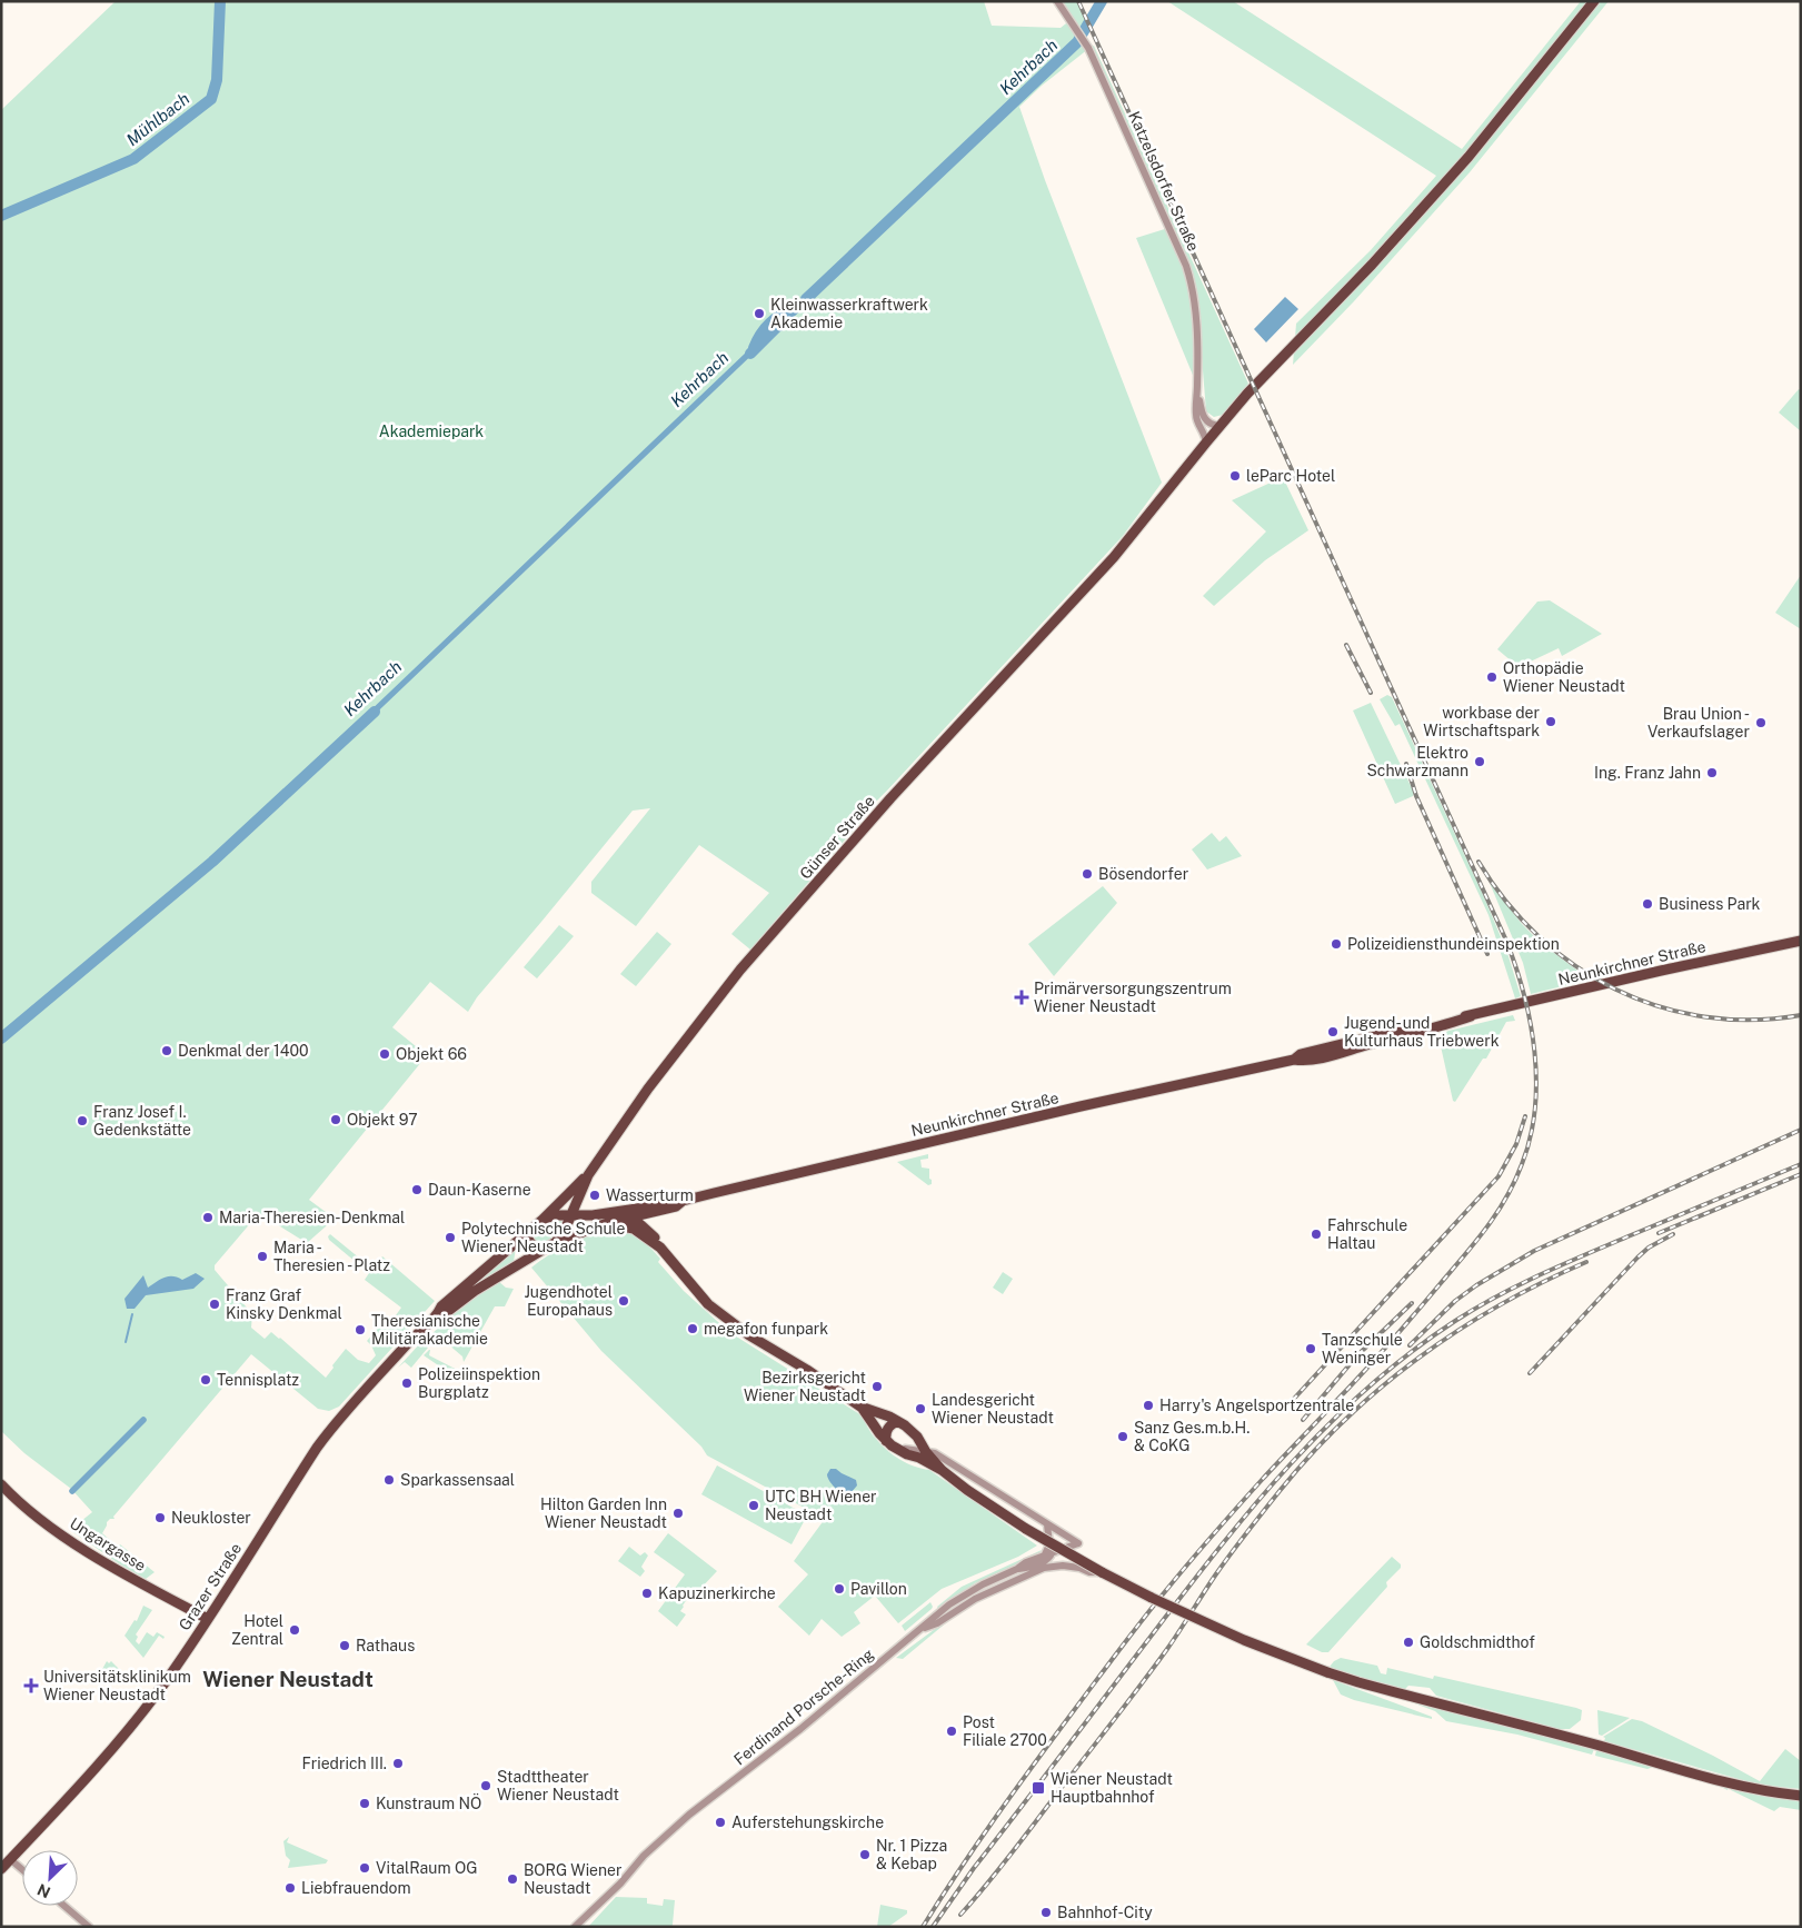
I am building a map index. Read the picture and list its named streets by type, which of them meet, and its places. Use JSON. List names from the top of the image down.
{
  "streets": {
    "main road": [
      "Günser Straße",
      "Neunkirchner Straße",
      "Ungargasse",
      "Grazer Straße"
    ],
    "street": ["Katzelsdorfer Straße", "Ferdinand Porsche-Ring"]
  },
  "crossings": [
    ["Katzelsdorfer Straße", "Günser Straße"],
    ["Günser Straße", "Grazer Straße"],
    ["Neunkirchner Straße", "Grazer Straße"],
    ["Ungargasse", "Grazer Straße"]
  ],
  "districts": ["Wiener Neustadt"],
  "water": ["Kehrbach", "Mühlbach"],
  "parks": ["Akademiepark"],
  "places": {
    "other": [
      "Kleinwasserkraftwerk Akademie",
      "leParc Hotel",
      "Orthopädie Wiener Neustadt",
      "workbase der Wirtschaftspark",
      "Brau Union - Verkaufslager",
      "Elektro Schwarzmann",
      "Ing. Franz Jahn",
      "Bösendorfer",
      "Business Park",
      "Polizeidiensthundeinspektion",
      "Jugend- und Kulturhaus Triebwerk",
      "Denkmal der 1400",
      "Objekt 66",
      "Objekt 97",
      "Franz Josef I. Gedenkstätte",
      "Daun-Kaserne",
      "Wasserturm",
      "Maria-Theresien-Denkmal",
      "Fahrschule Haltau",
      "Polytechnische Schule Wiener Neustadt",
      "Maria - Theresien - Platz",
      "Jugendhotel Europahaus",
      "Franz Graf Kinsky Denkmal",
      "megafon funpark",
      "Theresianische Militärakademie",
      "Tanzschule Weninger",
      "Tennisplatz",
      "Polizeiinspektion Burgplatz",
      "Bezirksgericht Wiener Neustadt",
      "Harry's Angelsportzentrale",
      "Landesgericht Wiener Neustadt",
      "Sanz Ges.m.b.H. & CoKG",
      "Sparkassensaal",
      "UTC BH Wiener Neustadt",
      "Hilton Garden Inn Wiener Neustadt",
      "Neukloster",
      "Pavillon",
      "Kapuzinerkirche",
      "Hotel Zentral",
      "Goldschmidthof",
      "Rathaus",
      "Post Filiale 2700",
      "Friedrich III.",
      "Stadttheater Wiener Neustadt",
      "Kunstraum NÖ",
      "Auferstehungskirche",
      "Nr. 1 Pizza & Kebap",
      "VitalRaum OG",
      "BORG Wiener Neustadt",
      "Liebfrauendom",
      "Bahnhof-City"
    ],
    "health": ["Primärversorgungszentrum Wiener Neustadt", "Universitätsklinikum Wiener Neustadt"],
    "transit": ["Wiener Neustadt Hauptbahnhof"]
  },
  "north": "bottom left"
}
